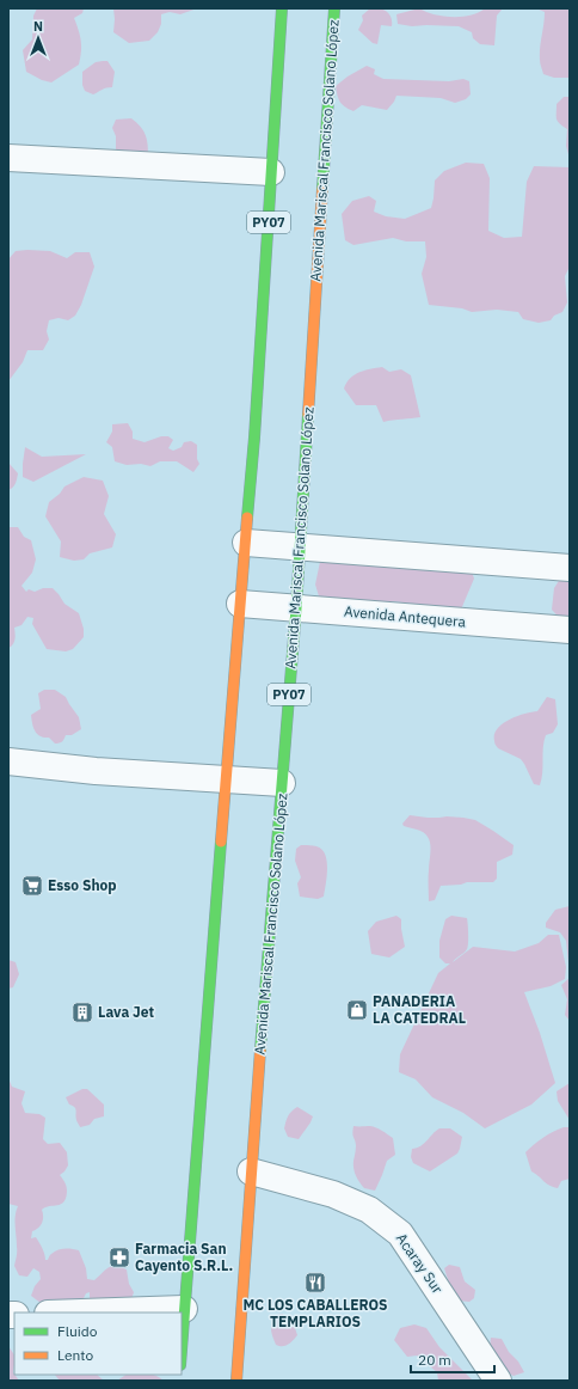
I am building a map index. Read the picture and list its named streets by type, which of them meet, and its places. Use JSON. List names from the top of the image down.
{
  "streets": {
    "main road": ["Avenida Mariscal Francisco Solano López", "PY07"],
    "street": ["Avenida Antequera", "Acaray Sur"]
  },
  "crossings": [
    ["Avenida Mariscal Francisco Solano López", "Avenida Antequera"],
    ["Avenida Mariscal Francisco Solano López", "Acaray Sur"],
    ["PY07", "Avenida Antequera"]
  ],
  "places": {
    "supermarket": ["Esso Shop"],
    "shop": ["PANADERIA LA CATEDRAL"],
    "building": ["Lava Jet"],
    "pharmacy": ["Farmacia San Cayento S.R.L."],
    "restaurant": ["MC LOS CABALLEROS TEMPLARIOS"]
  },
  "legend": ["Fluido", "Lento"],
  "scale_bar": "20 m",
  "north": "top"
}
